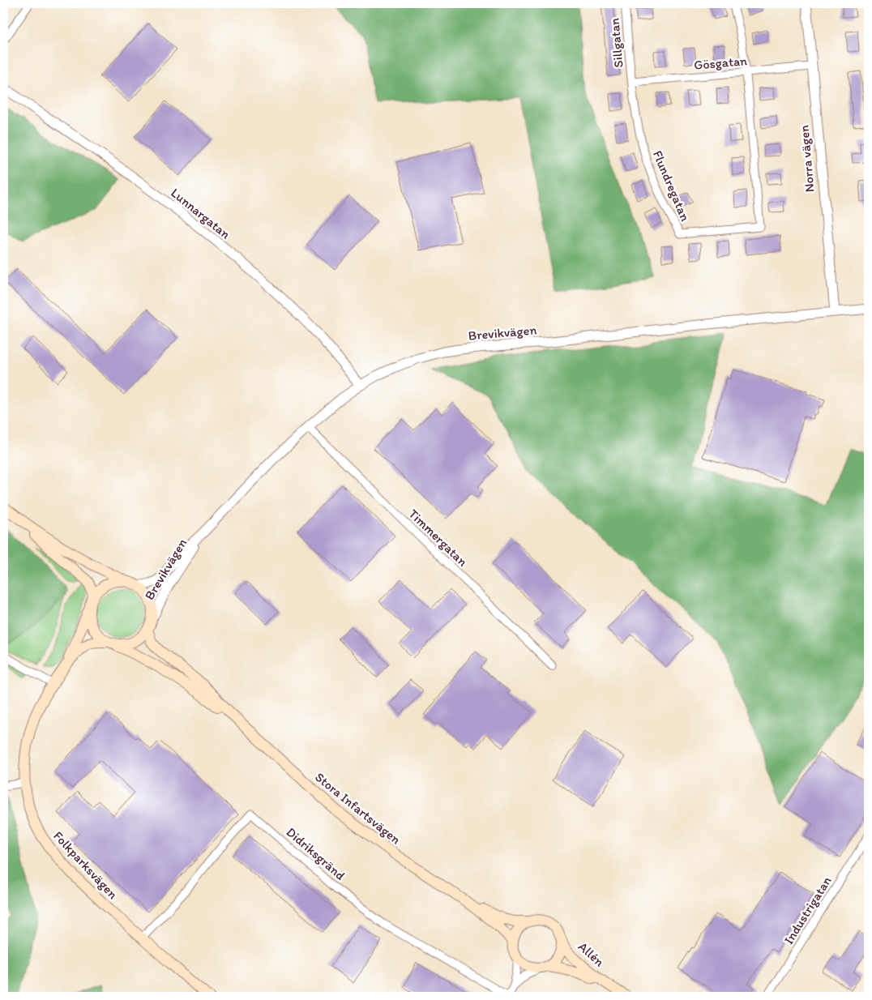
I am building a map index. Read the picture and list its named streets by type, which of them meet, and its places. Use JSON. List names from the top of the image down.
{
  "streets": {
    "main road": ["Stora Infartsvägen", "Folkparksvägen", "Allén"],
    "street": [
      "Sillgatan",
      "Gösgatan",
      "Norra vägen",
      "Flundregatan",
      "Lunnargatan",
      "Brevikvägen",
      "Timmergatan",
      "Didriksgränd",
      "Industrigatan"
    ]
  },
  "crossings": [
    ["Sillgatan", "Gösgatan"],
    ["Sillgatan", "Flundregatan"],
    ["Gösgatan", "Norra vägen"],
    ["Gösgatan", "Flundregatan"],
    ["Norra vägen", "Brevikvägen"],
    ["Lunnargatan", "Brevikvägen"],
    ["Brevikvägen", "Timmergatan"],
    ["Brevikvägen", "Stora Infartsvägen"],
    ["Brevikvägen", "Folkparksvägen"],
    ["Stora Infartsvägen", "Folkparksvägen"],
    ["Stora Infartsvägen", "Allén"],
    ["Didriksgränd", "Folkparksvägen"]
  ]
}
